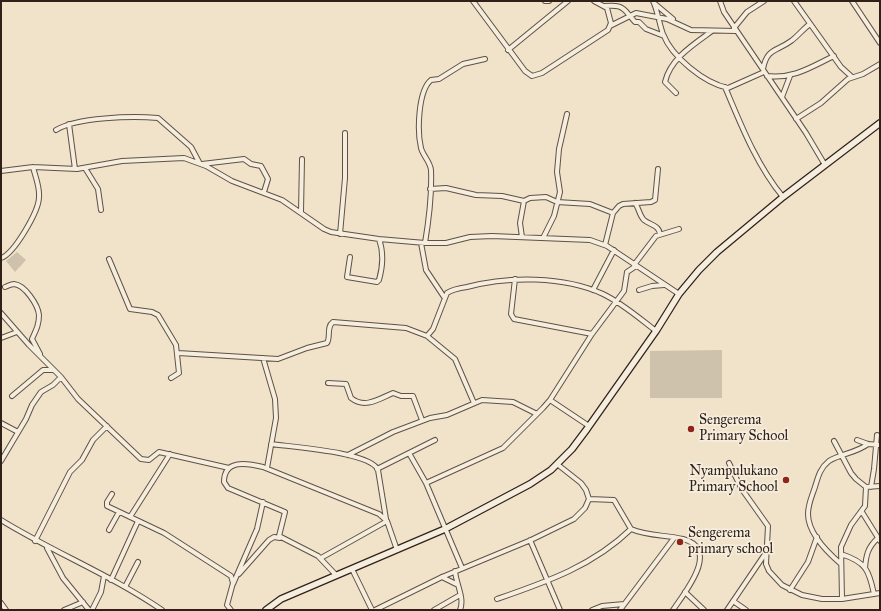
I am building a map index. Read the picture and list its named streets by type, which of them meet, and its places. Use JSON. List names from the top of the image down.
{
  "places": ["Sengerema Primary School", "Nyampulukano Primary School", "Sengerema primary school"]
}
